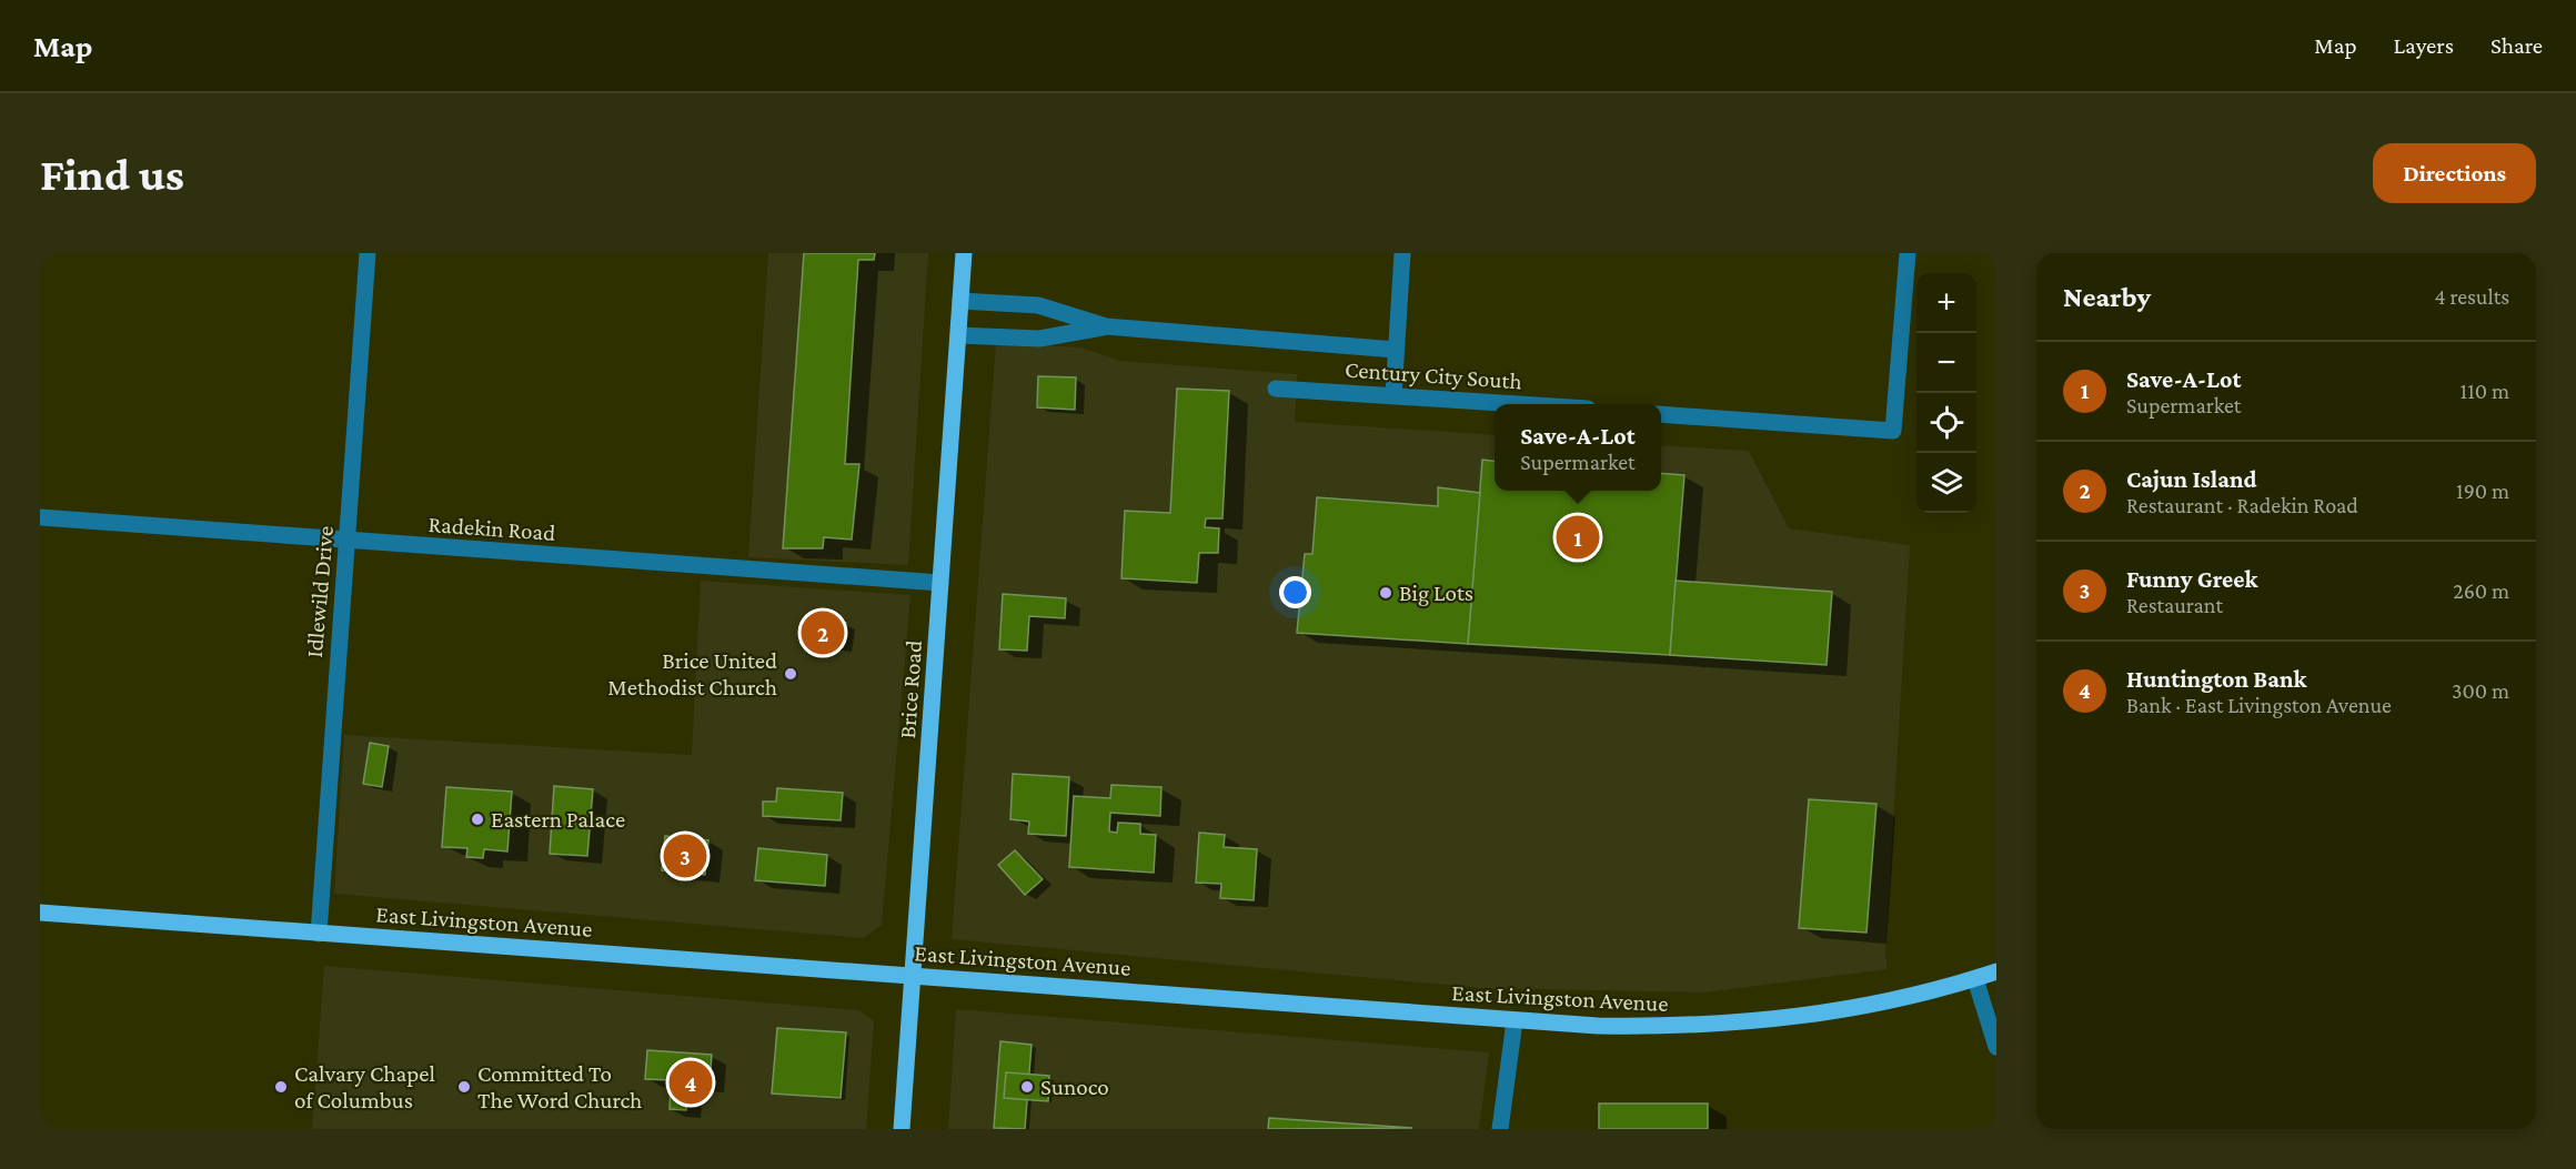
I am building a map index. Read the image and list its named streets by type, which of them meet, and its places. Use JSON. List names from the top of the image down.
{
  "streets": {
    "main road": ["Brice Road", "East Livingston Avenue"],
    "street": ["Century City South", "Radekin Road", "Idlewild Drive"]
  },
  "crossings": [
    ["Century City South", "Brice Road"],
    ["Radekin Road", "Idlewild Drive"],
    ["Radekin Road", "Brice Road"],
    ["Idlewild Drive", "East Livingston Avenue"],
    ["Brice Road", "East Livingston Avenue"]
  ],
  "places": [
    "Big Lots",
    "Brice United Methodist Church",
    "Eastern Palace",
    "Calvary Chapel of Columbus",
    "Committed To The Word Church",
    "Sunoco"
  ],
  "page": {
    "header": "Map",
    "nav": ["Map", "Layers", "Share"],
    "buttons": "Directions",
    "title": "Find us",
    "heading": ["Nearby", "4 results"],
    "map_buttons": ["+", "−"],
    "list": [
      {
        "mark": "1",
        "name": "Save-A-Lot",
        "note": "Supermarket",
        "value": "110 m"
      },
      {
        "mark": "2",
        "name": "Cajun Island",
        "note": "Restaurant · Radekin Road",
        "value": "190 m"
      },
      {
        "mark": "3",
        "name": "Funny Greek",
        "note": "Restaurant",
        "value": "260 m"
      },
      {
        "mark": "4",
        "name": "Huntington Bank",
        "note": "Bank · East Livingston Avenue",
        "value": "300 m"
      }
    ],
    "popup": ["Save-A-Lot", "Supermarket"],
    "pins": [
      "1",
      "2",
      "3",
      "4"
    ]
  }
}
